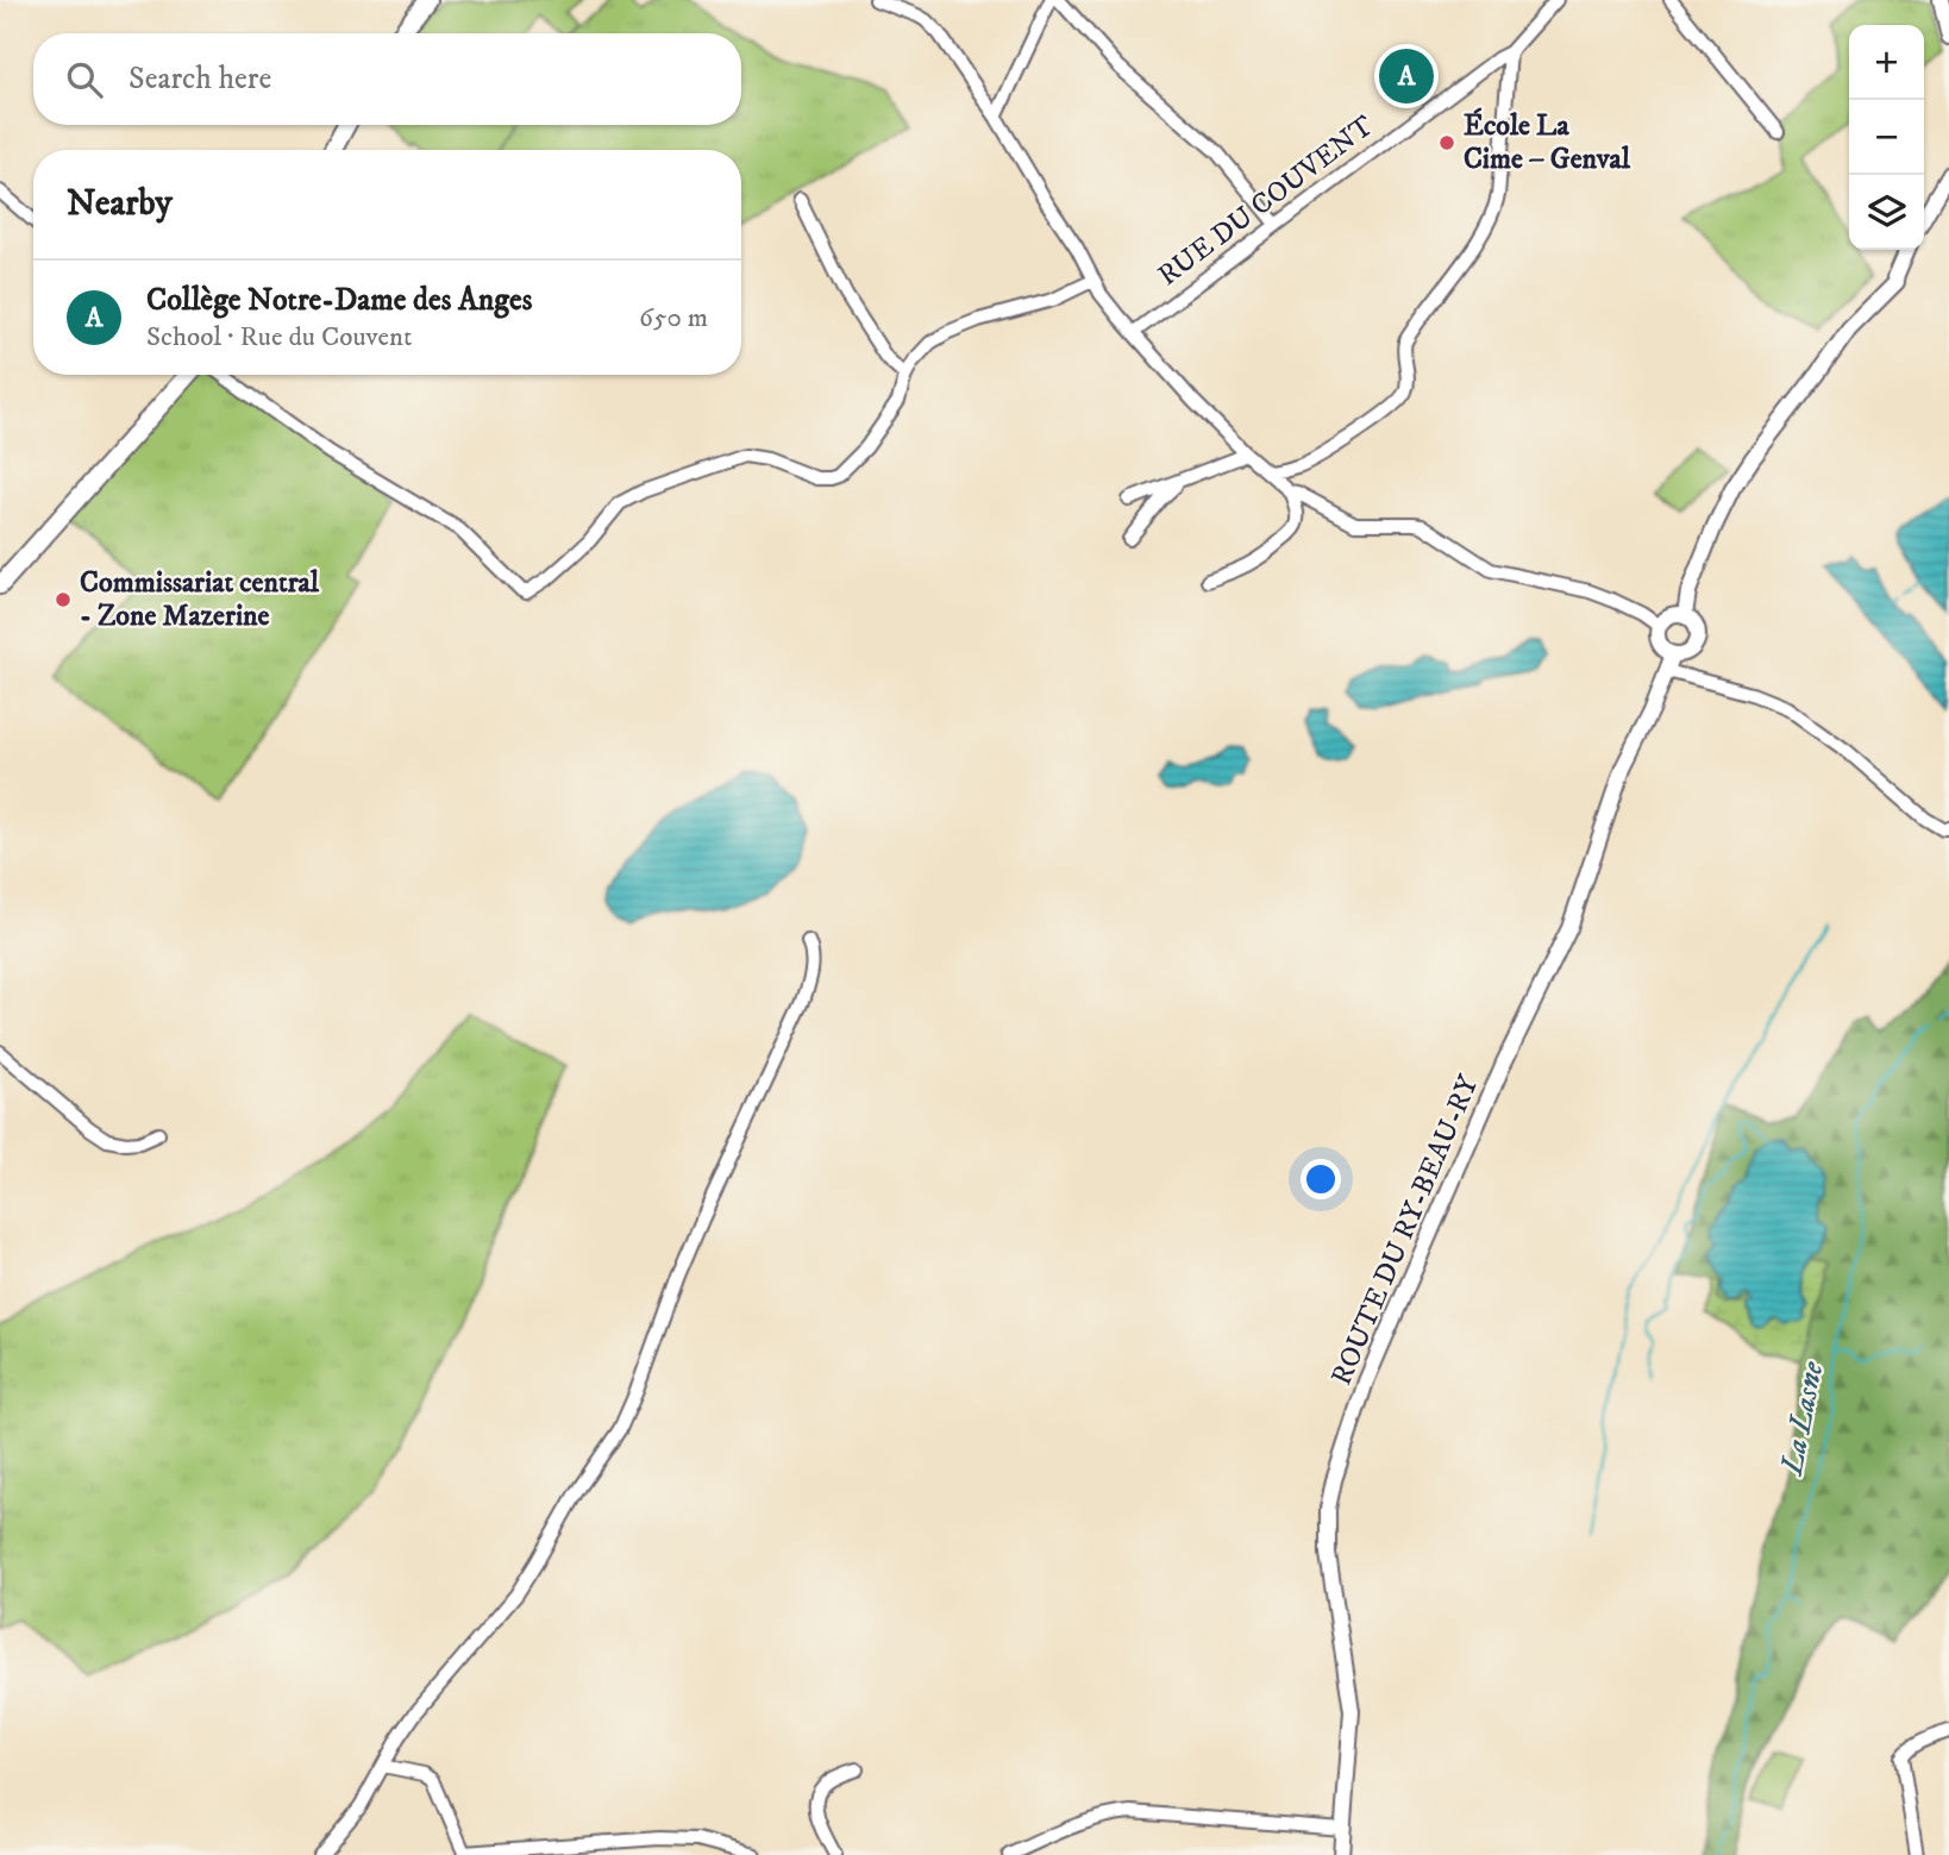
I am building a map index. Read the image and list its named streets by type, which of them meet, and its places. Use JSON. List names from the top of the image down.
{
  "streets": {
    "street": ["RUE DU COUVENT", "ROUTE DU RY-BEAU-RY"]
  },
  "water": ["La Lasne"],
  "places": ["École La Cime – Genval", "Commissariat central - Zone Mazerine"],
  "page": {
    "map_buttons": ["+", "−"],
    "search": "Search here",
    "pins": "A",
    "heading": "Nearby",
    "list": [
      {
        "mark": "A",
        "name": "Collège Notre-Dame des Anges",
        "note": "School · Rue du Couvent",
        "value": "650 m"
      }
    ]
  }
}
